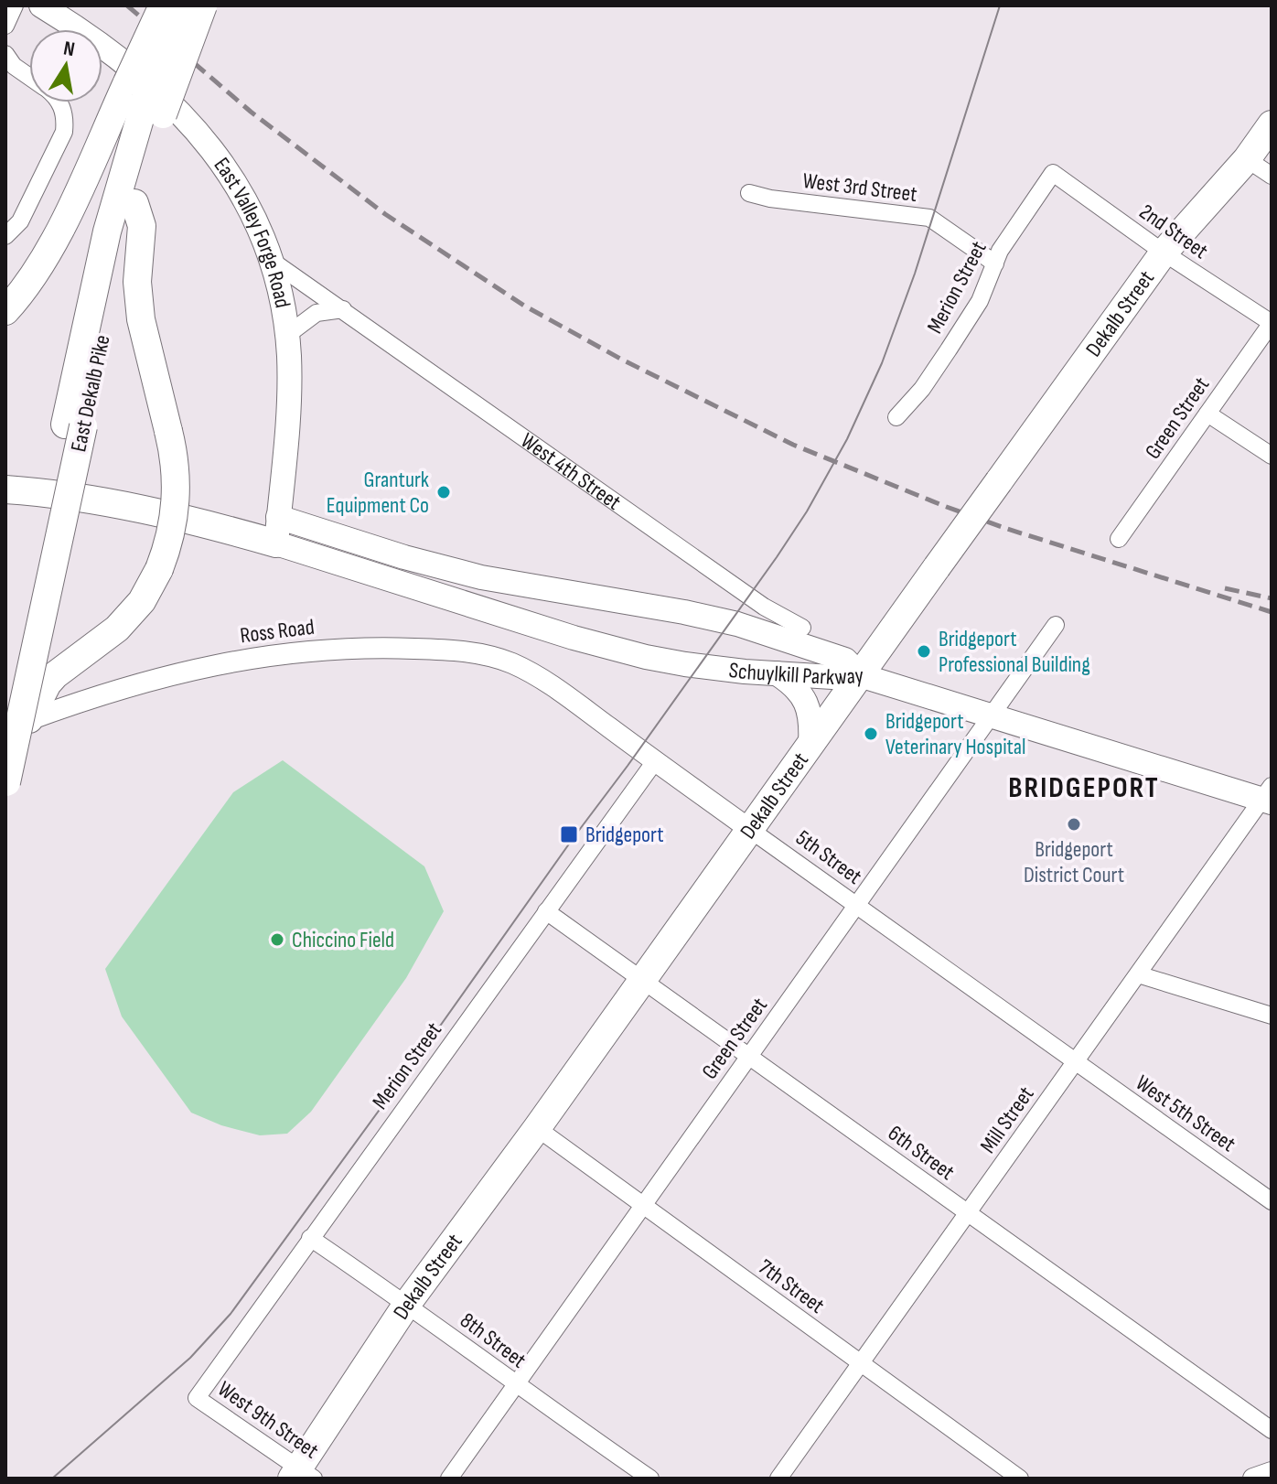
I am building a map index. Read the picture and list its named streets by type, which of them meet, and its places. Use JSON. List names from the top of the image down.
{
  "streets": {
    "highway": ["Dekalb Street", "East Dekalb Pike"],
    "main road": ["East Valley Forge Road", "Schuylkill Parkway"],
    "street": [
      "West 3rd Street",
      "2nd Street",
      "Merion Street",
      "Green Street",
      "West 4th Street",
      "Ross Road",
      "5th Street",
      "West 5th Street",
      "Mill Street",
      "6th Street",
      "7th Street",
      "8th Street",
      "West 9th Street"
    ]
  },
  "crossings": [
    ["West 3rd Street", "Merion Street"],
    ["2nd Street", "Merion Street"],
    ["2nd Street", "Dekalb Street"],
    ["2nd Street", "Green Street"],
    ["East Valley Forge Road", "West 4th Street"],
    ["East Valley Forge Road", "Schuylkill Parkway"],
    ["Merion Street", "5th Street"],
    ["Merion Street", "6th Street"],
    ["Merion Street", "8th Street"],
    ["Merion Street", "West 9th Street"],
    ["Dekalb Street", "Schuylkill Parkway"],
    ["Dekalb Street", "5th Street"],
    ["Dekalb Street", "6th Street"],
    ["Dekalb Street", "7th Street"],
    ["Dekalb Street", "8th Street"],
    ["Dekalb Street", "West 9th Street"],
    ["Green Street", "5th Street"],
    ["Green Street", "6th Street"],
    ["Green Street", "7th Street"],
    ["Green Street", "8th Street"],
    ["Ross Road", "5th Street"],
    ["5th Street", "West 5th Street"],
    ["5th Street", "Mill Street"],
    ["West 5th Street", "Mill Street"],
    ["Mill Street", "6th Street"],
    ["Mill Street", "7th Street"]
  ],
  "districts": ["BRIDGEPORT"],
  "places": {
    "other": [
      "Granturk Equipment Co",
      "Bridgeport Professional Building",
      "Bridgeport Veterinary Hospital",
      "Bridgeport District Court",
      "Chiccino Field"
    ],
    "transit": ["Bridgeport"]
  },
  "north": "top"
}
